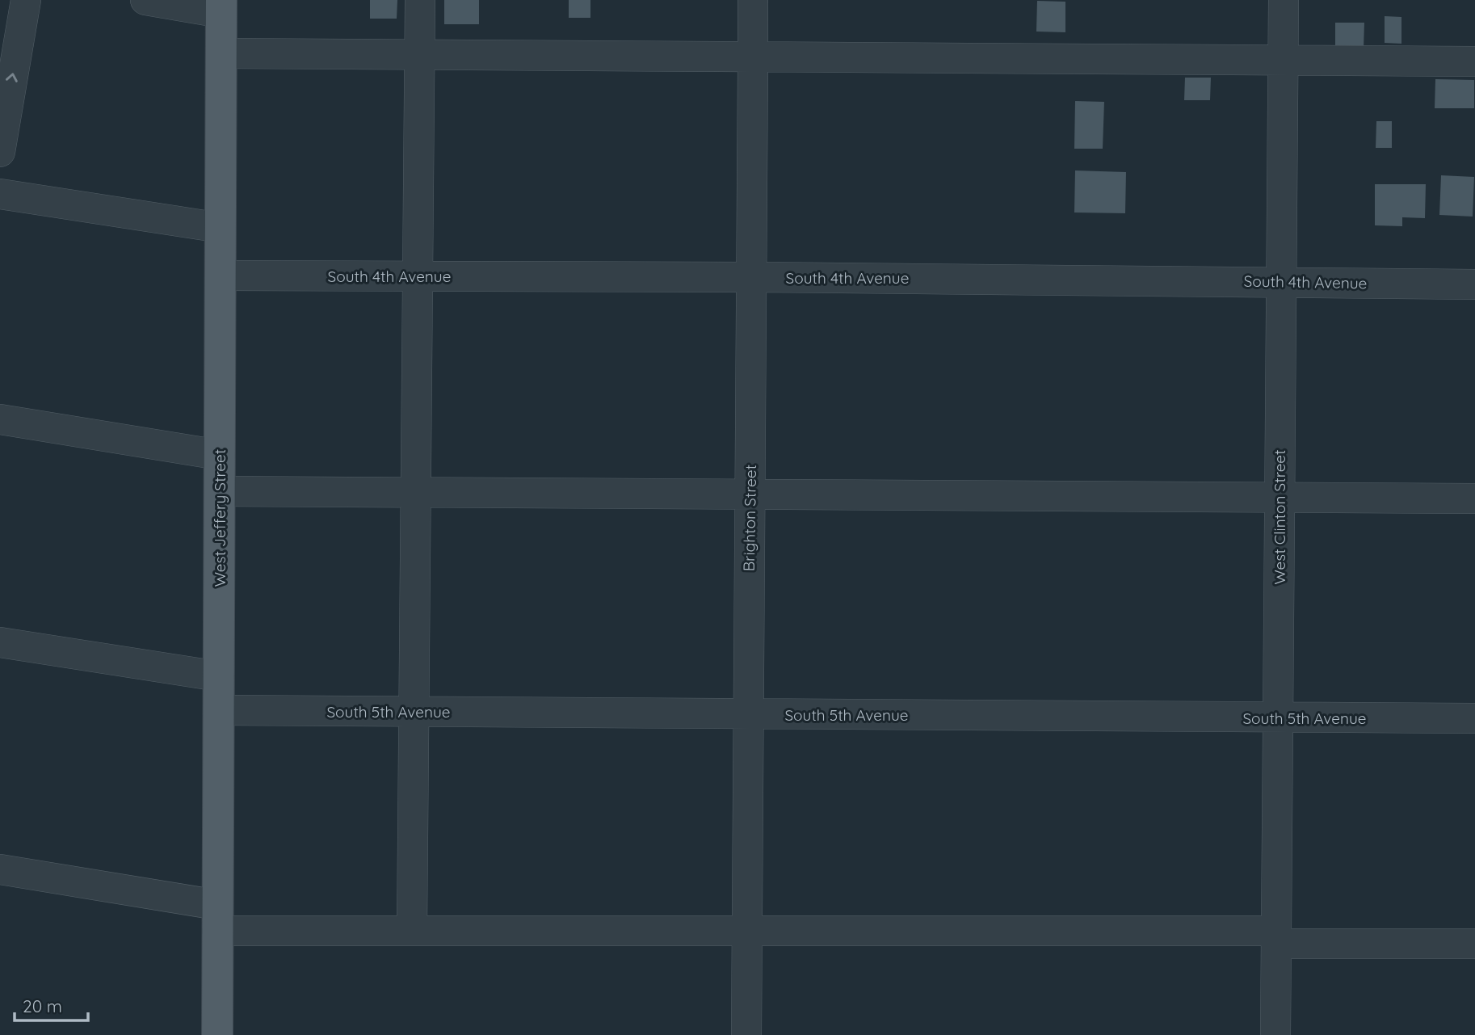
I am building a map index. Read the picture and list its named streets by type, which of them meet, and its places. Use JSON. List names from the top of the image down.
{
  "streets": {
    "main road": ["West Jeffery Street"],
    "street": [
      "South 4th Avenue",
      "West Clinton Street",
      "Brighton Street",
      "South 5th Avenue"
    ]
  },
  "crossings": [
    ["South 4th Avenue", "West Clinton Street"],
    ["South 4th Avenue", "West Jeffery Street"],
    ["South 4th Avenue", "Brighton Street"],
    ["West Clinton Street", "South 5th Avenue"],
    ["West Jeffery Street", "South 5th Avenue"],
    ["Brighton Street", "South 5th Avenue"]
  ],
  "scale_bar": "20 m"
}
